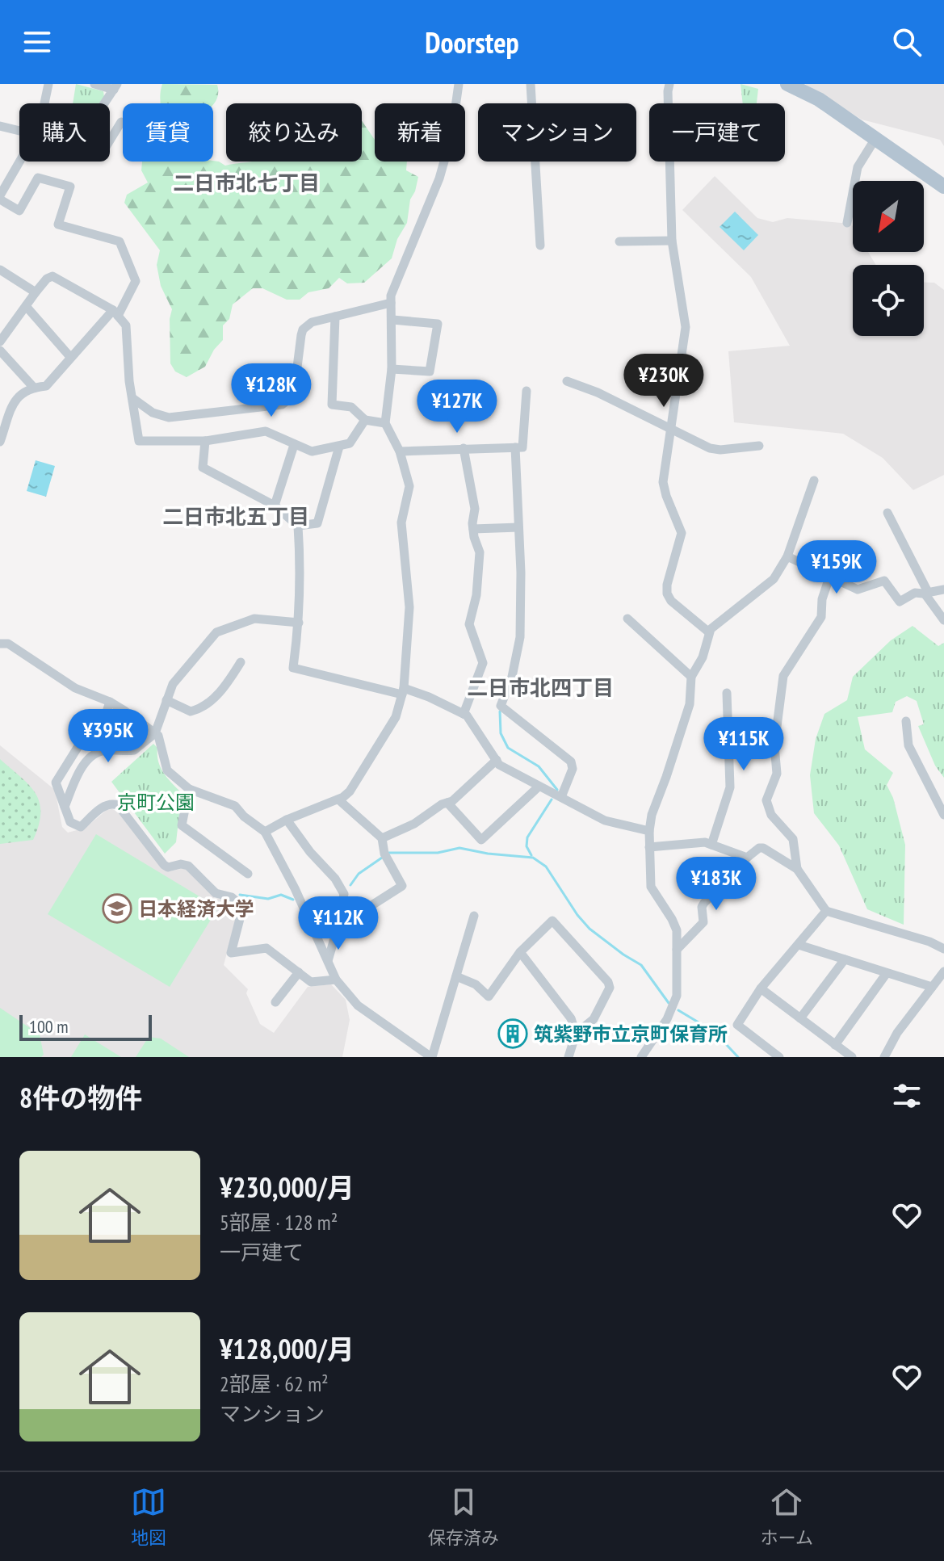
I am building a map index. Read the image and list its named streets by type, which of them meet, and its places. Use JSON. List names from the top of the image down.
{
  "districts": ["二日市北七丁目", "二日市北五丁目", "二日市北四丁目"],
  "parks": ["京町公園"],
  "places": {
    "school or university": ["日本経済大学"],
    "building": ["筑紫野市立京町保育所"]
  },
  "scale_bar": "100 m",
  "north": "bottom left",
  "page": {
    "header": "Doorstep",
    "chip": [
      "購入",
      "賃貸",
      "絞り込み",
      "新着",
      "マンション",
      "一戸建て"
    ],
    "price": [
      "¥230K",
      "¥128K",
      "¥127K",
      "¥159K",
      "¥395K",
      "¥115K",
      "¥183K",
      "¥112K"
    ],
    "scale": "100 m",
    "heading": "8件の物件",
    "list": [
      {
        "name": "¥230,000/月",
        "note": "5部屋 · 128 m² · 一戸建て"
      },
      {
        "name": "¥128,000/月",
        "note": "2部屋 · 62 m² · マンション"
      }
    ],
    "tabs": ["地図", "保存済み", "ホーム"]
  }
}
